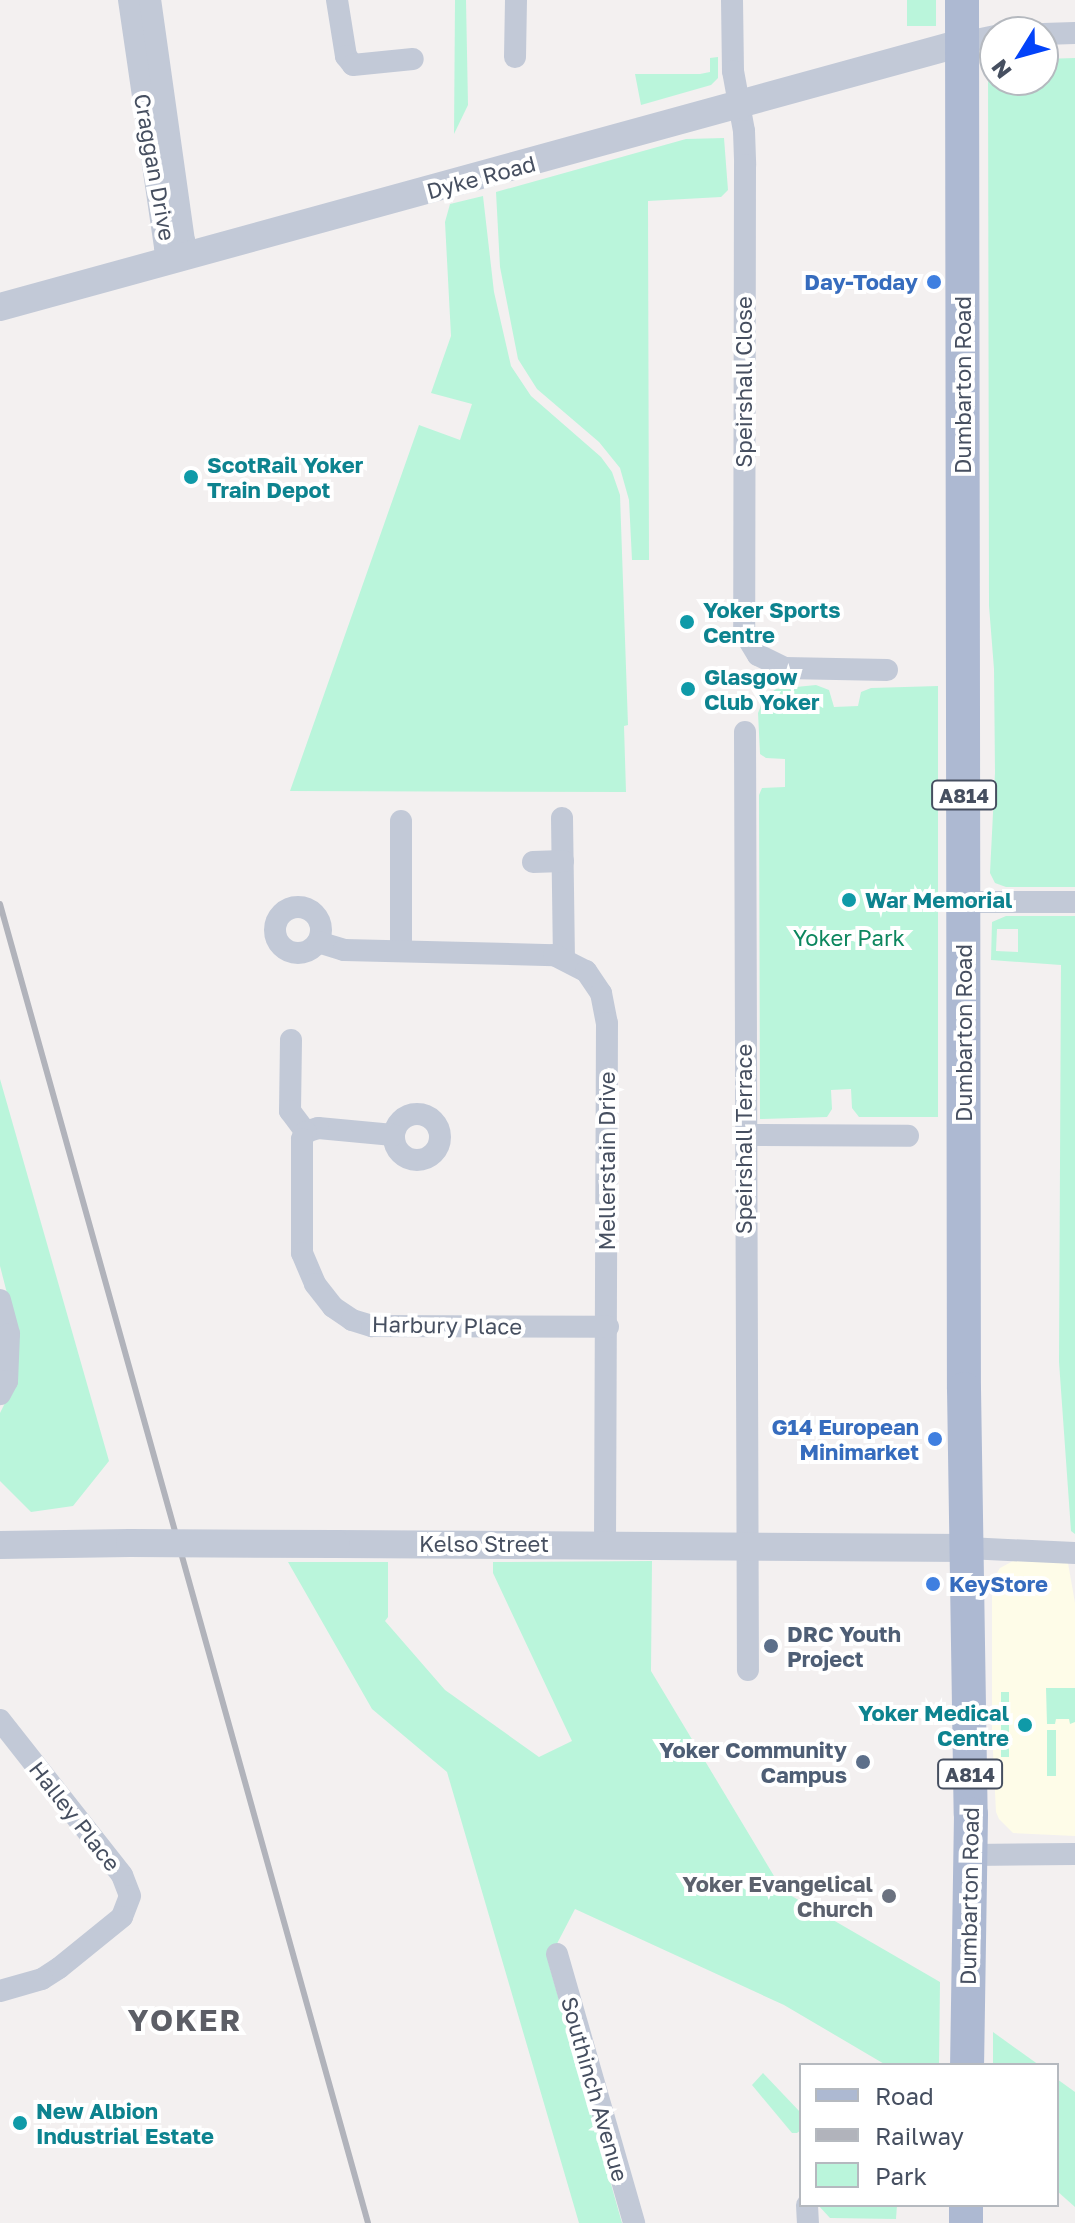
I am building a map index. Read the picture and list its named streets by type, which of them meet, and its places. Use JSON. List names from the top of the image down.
{
  "streets": {
    "main road": ["Dumbarton Road", "A814"],
    "street": [
      "Craggan Drive",
      "Dyke Road",
      "Speirshall Close",
      "Speirshall Terrace",
      "Mellerstain Drive",
      "Harbury Place",
      "Kelso Street",
      "Halley Place",
      "Southinch Avenue"
    ]
  },
  "crossings": [
    ["Craggan Drive", "Dyke Road"],
    ["Dyke Road", "Speirshall Close"],
    ["Dyke Road", "Dumbarton Road"],
    ["Dumbarton Road", "Kelso Street"],
    ["Speirshall Terrace", "Kelso Street"],
    ["Mellerstain Drive", "Harbury Place"],
    ["Mellerstain Drive", "Kelso Street"]
  ],
  "districts": ["YOKER"],
  "parks": ["Yoker Park"],
  "places": [
    "Day-Today",
    "ScotRail Yoker Train Depot",
    "Yoker Sports Centre",
    "Glasgow Club Yoker",
    "War Memorial",
    "G14 European Minimarket",
    "KeyStore",
    "DRC Youth Project",
    "Yoker Medical Centre",
    "Yoker Community Campus",
    "Yoker Evangelical Church",
    "New Albion Industrial Estate"
  ],
  "legend": ["Road", "Railway", "Park"],
  "north": "bottom left"
}
